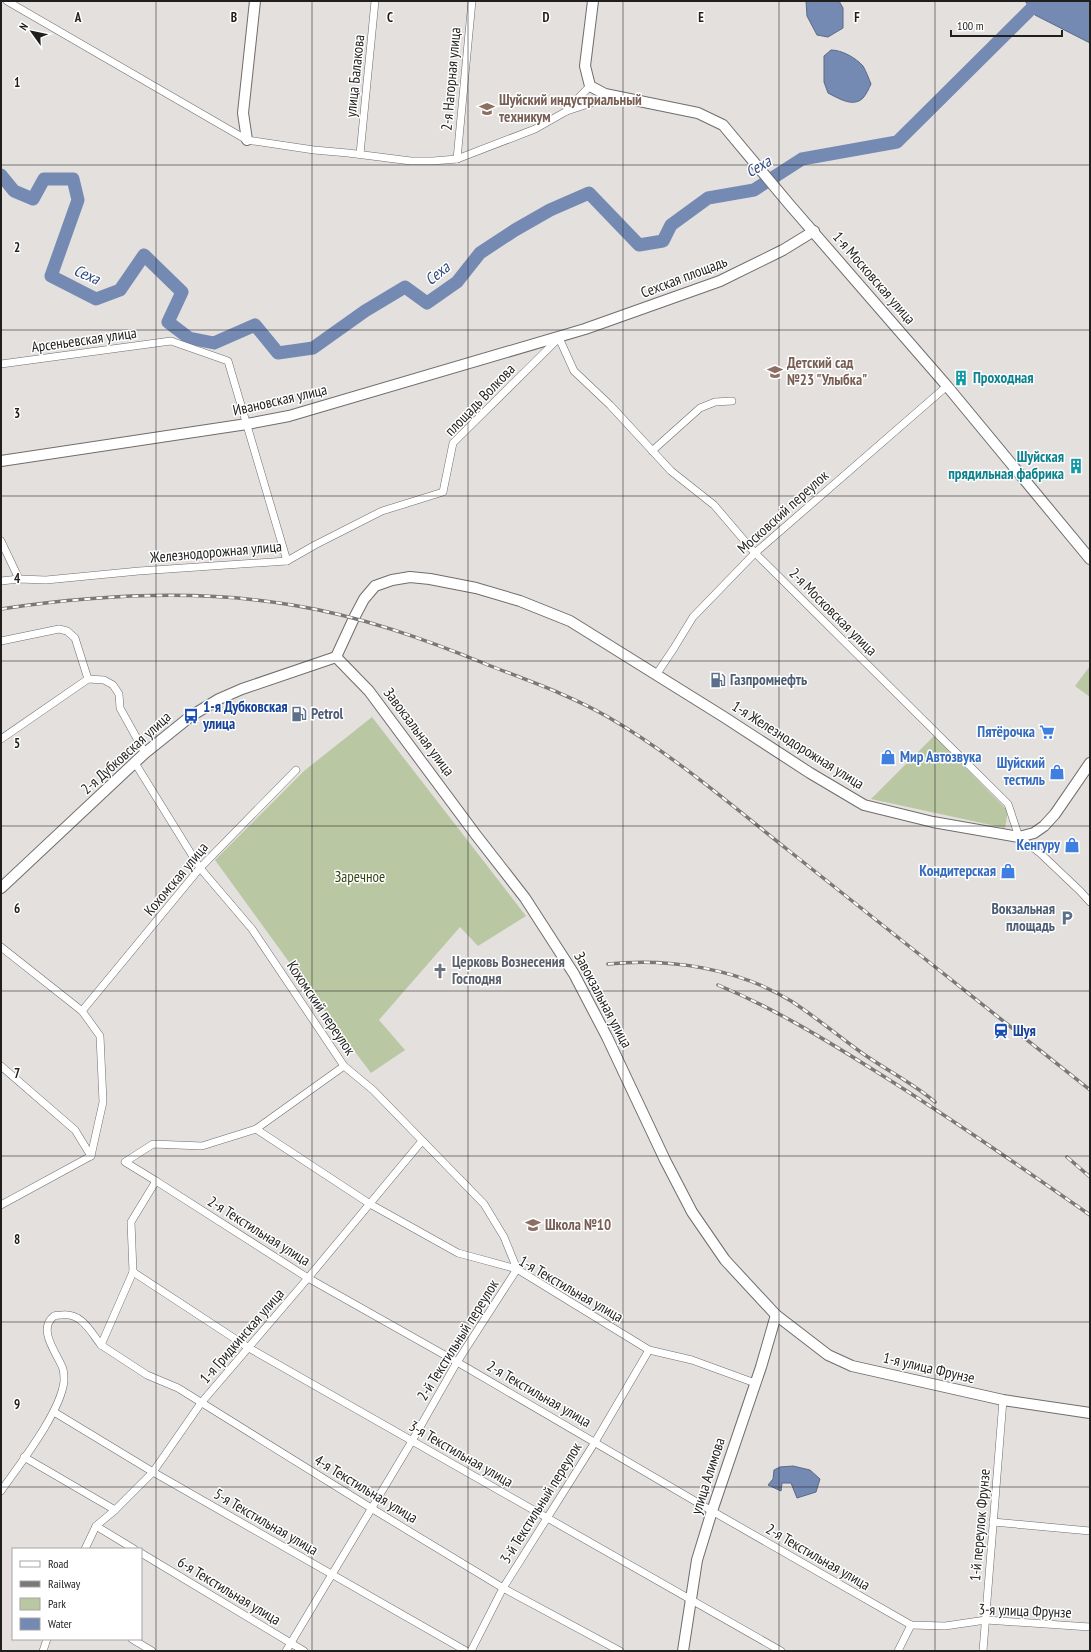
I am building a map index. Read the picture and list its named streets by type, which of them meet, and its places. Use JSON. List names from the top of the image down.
{
  "streets": {
    "main road": [
      "Сехская площадь",
      "1-я Московская улица",
      "Ивановская улица",
      "Завокзальная улица",
      "1-я Железнодорожная улица",
      "2-я Дубковская улица",
      "1-я улица Фрунзе",
      "улица Алимова"
    ],
    "street": [
      "улица Балакова",
      "2-я Нагорная улица",
      "Арсеньевская улица",
      "площадь Волкова",
      "Московский переулок",
      "Железнодорожная улица",
      "2-я Московская улица",
      "Кохомская улица",
      "Кохомский переулок",
      "2-я Текстильная улица",
      "1-я Текстильная улица",
      "1-я Гридкинская улица",
      "2-й Текстильный переулок",
      "3-я Текстильная улица",
      "4-я Текстильная улица",
      "3-й Текстильный переулок",
      "5-я Текстильная улица",
      "1-й переулок Фрунзе",
      "6-я Текстильная улица",
      "3-я улица Фрунзе"
    ]
  },
  "crossings": [
    ["Сехская площадь", "1-я Московская улица"],
    ["Сехская площадь", "Ивановская улица"],
    ["Сехская площадь", "площадь Волкова"],
    ["Сехская площадь", "2-я Московская улица"],
    ["1-я Московская улица", "Московский переулок"],
    ["Арсеньевская улица", "Ивановская улица"],
    ["Ивановская улица", "площадь Волкова"],
    ["Ивановская улица", "2-я Московская улица"],
    ["площадь Волкова", "Железнодорожная улица"],
    ["площадь Волкова", "2-я Московская улица"],
    ["Московский переулок", "2-я Московская улица"],
    ["Московский переулок", "1-я Железнодорожная улица"],
    ["2-я Московская улица", "1-я Железнодорожная улица"],
    ["Завокзальная улица", "1-я Железнодорожная улица"],
    ["Завокзальная улица", "2-я Дубковская улица"],
    ["Завокзальная улица", "1-я улица Фрунзе"],
    ["Завокзальная улица", "улица Алимова"],
    ["1-я Железнодорожная улица", "2-я Дубковская улица"],
    ["2-я Дубковская улица", "Кохомский переулок"],
    ["Кохомская улица", "Кохомский переулок"],
    ["Кохомский переулок", "1-я Текстильная улица"],
    ["Кохомский переулок", "1-я Гридкинская улица"],
    ["Кохомский переулок", "2-й Текстильный переулок"],
    ["2-я Текстильная улица", "1-я Текстильная улица"],
    ["2-я Текстильная улица", "1-я Гридкинская улица"],
    ["2-я Текстильная улица", "2-й Текстильный переулок"],
    ["2-я Текстильная улица", "улица Алимова"],
    ["2-я Текстильная улица", "3-й Текстильный переулок"],
    ["2-я Текстильная улица", "3-я улица Фрунзе"],
    ["1-я Текстильная улица", "1-я Гридкинская улица"],
    ["1-я Текстильная улица", "2-й Текстильный переулок"],
    ["1-я Текстильная улица", "улица Алимова"],
    ["1-я Текстильная улица", "3-й Текстильный переулок"],
    ["1-я Гридкинская улица", "3-я Текстильная улица"],
    ["1-я Гридкинская улица", "4-я Текстильная улица"],
    ["1-я Гридкинская улица", "5-я Текстильная улица"],
    ["2-й Текстильный переулок", "3-я Текстильная улица"],
    ["2-й Текстильный переулок", "4-я Текстильная улица"],
    ["2-й Текстильный переулок", "5-я Текстильная улица"],
    ["2-й Текстильный переулок", "6-я Текстильная улица"],
    ["1-я улица Фрунзе", "улица Алимова"],
    ["1-я улица Фрунзе", "1-й переулок Фрунзе"],
    ["3-я Текстильная улица", "улица Алимова"],
    ["3-я Текстильная улица", "3-й Текстильный переулок"],
    ["4-я Текстильная улица", "3-й Текстильный переулок"],
    ["1-й переулок Фрунзе", "3-я улица Фрунзе"]
  ],
  "water": ["Сеха"],
  "parks": ["Заречное"],
  "places": {
    "school or university": ["Шуйский индустриальный техникум", "Детский сад №23 \"Улыбка\"", "Школа №10"],
    "building": ["Проходная", "Шуйская прядильная фабрика"],
    "fuel station": ["Газпромнефть", "Petrol"],
    "bus stop": ["1-я Дубковская улица"],
    "supermarket": ["Пятёрочка"],
    "shop": [
      "Мир Автозвука",
      "Шуйский тестиль",
      "Кенгуру",
      "Кондитерская"
    ],
    "parking": ["Вокзальная площадь"],
    "church": ["Церковь Вознесения Господня"],
    "station": ["Шуя"]
  },
  "legend": [
    "Road",
    "Railway",
    "Park",
    "Water"
  ],
  "scale_bar": "100 m",
  "north": "top left",
  "grid": {
    "columns": [
      "A",
      "B",
      "C",
      "D",
      "E",
      "F"
    ],
    "rows": [
      "1",
      "2",
      "3",
      "4",
      "5",
      "6",
      "7",
      "8",
      "9"
    ]
  }
}
